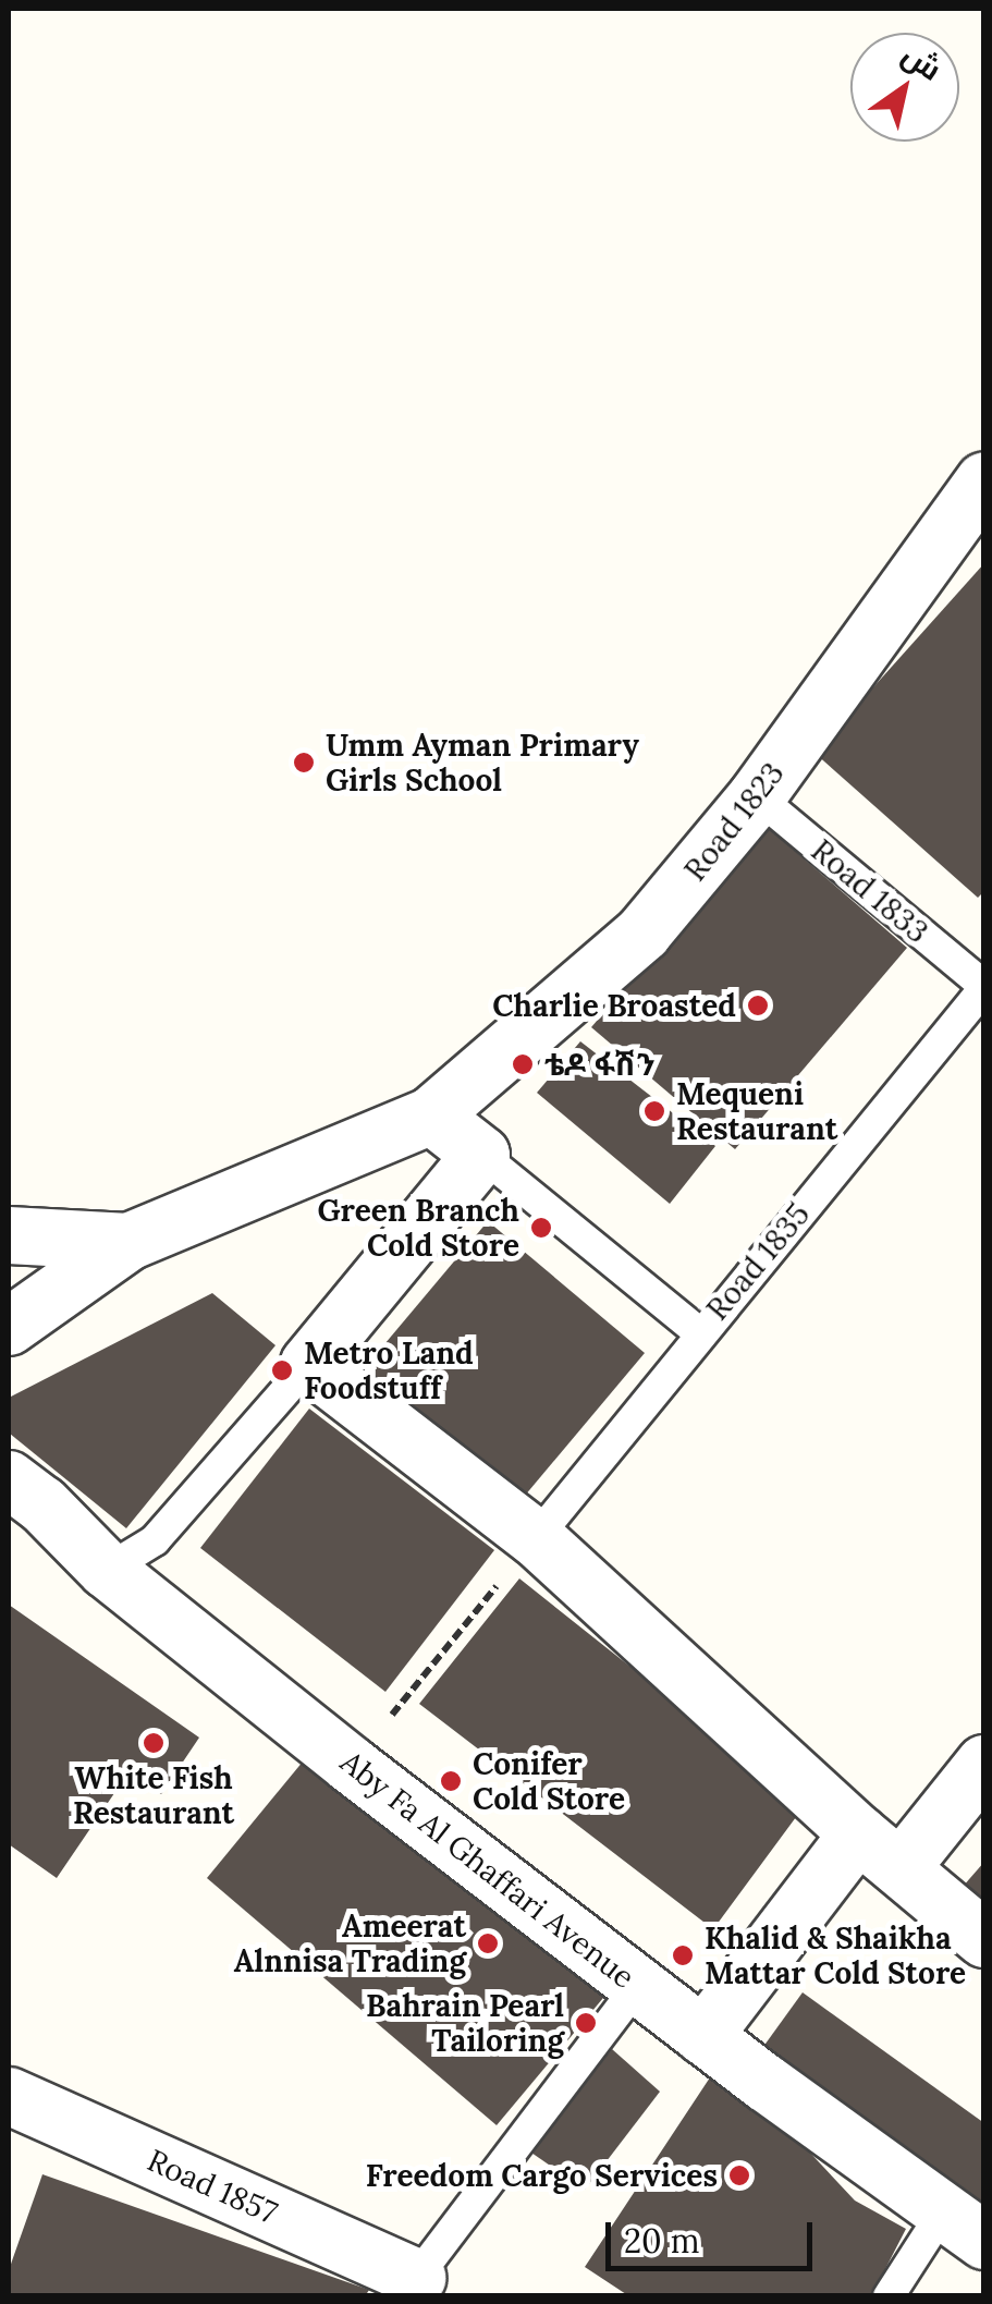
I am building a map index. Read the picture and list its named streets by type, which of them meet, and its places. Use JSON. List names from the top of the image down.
{
  "streets": {
    "street": ["Road 1823", "Aby Fa Al Ghaffari Avenue", "Road 1857"],
    "lane": ["Road 1833", "Road 1835"]
  },
  "crossings": [
    ["Road 1823", "Road 1833"],
    ["Road 1833", "Road 1835"]
  ],
  "places": [
    "Umm Ayman Primary Girls School",
    "Charlie Broasted",
    "ቴዶ ፋሽን",
    "Mequeni Restaurant",
    "Green Branch Cold Store",
    "Metro Land Foodstuff",
    "White Fish Restaurant",
    "Conifer Cold Store",
    "Ameerat Alnnisa Trading",
    "Khalid & Shaikha Mattar Cold Store",
    "Bahrain Pearl Tailoring",
    "Freedom Cargo Services"
  ],
  "scale_bar": "20 m",
  "north": "top right"
}
